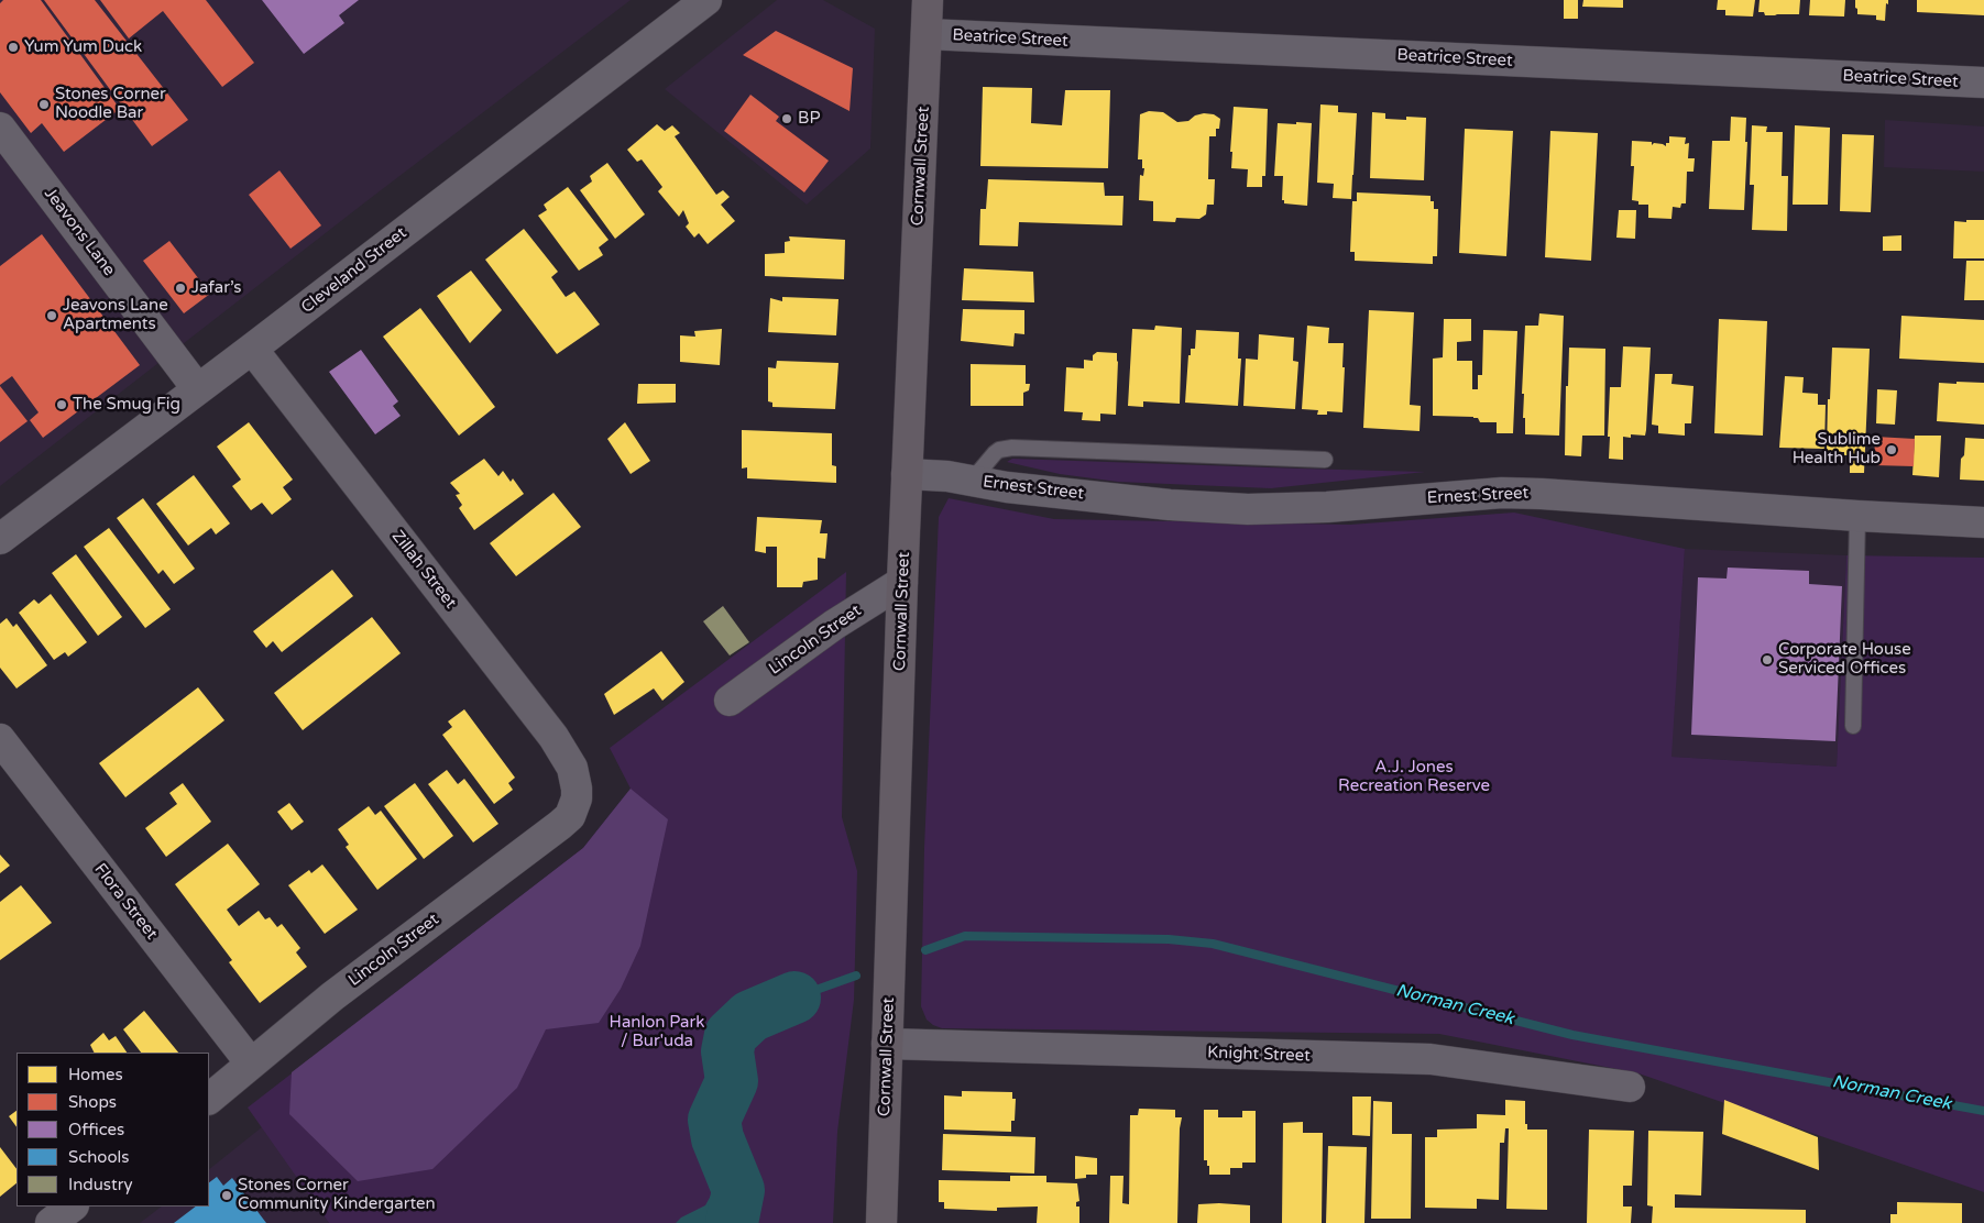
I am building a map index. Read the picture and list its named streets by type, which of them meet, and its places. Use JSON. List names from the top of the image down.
{
  "streets": {
    "main road": ["Cornwall Street"],
    "street": [
      "Beatrice Street",
      "Jeavons Lane",
      "Cleveland Street",
      "Ernest Street",
      "Zillah Street",
      "Lincoln Street",
      "Flora Street",
      "Knight Street"
    ]
  },
  "crossings": [
    ["Beatrice Street", "Cornwall Street"],
    ["Cornwall Street", "Ernest Street"],
    ["Cornwall Street", "Lincoln Street"],
    ["Cornwall Street", "Knight Street"],
    ["Jeavons Lane", "Cleveland Street"],
    ["Cleveland Street", "Zillah Street"],
    ["Zillah Street", "Lincoln Street"],
    ["Lincoln Street", "Flora Street"]
  ],
  "water": ["Norman Creek"],
  "parks": ["A.J. Jones Recreation Reserve", "Hanlon Park / Bur'uda"],
  "places": [
    "Yum Yum Duck",
    "Stones Corner Noodle Bar",
    "BP",
    "Jafar’s",
    "Jeavons Lane Apartments",
    "The Smug Fig",
    "Sublime Health Hub",
    "Corporate House Serviced Offices",
    "Stones Corner Community Kindergarten"
  ],
  "legend": [
    "Homes",
    "Shops",
    "Offices",
    "Schools",
    "Industry"
  ]
}
